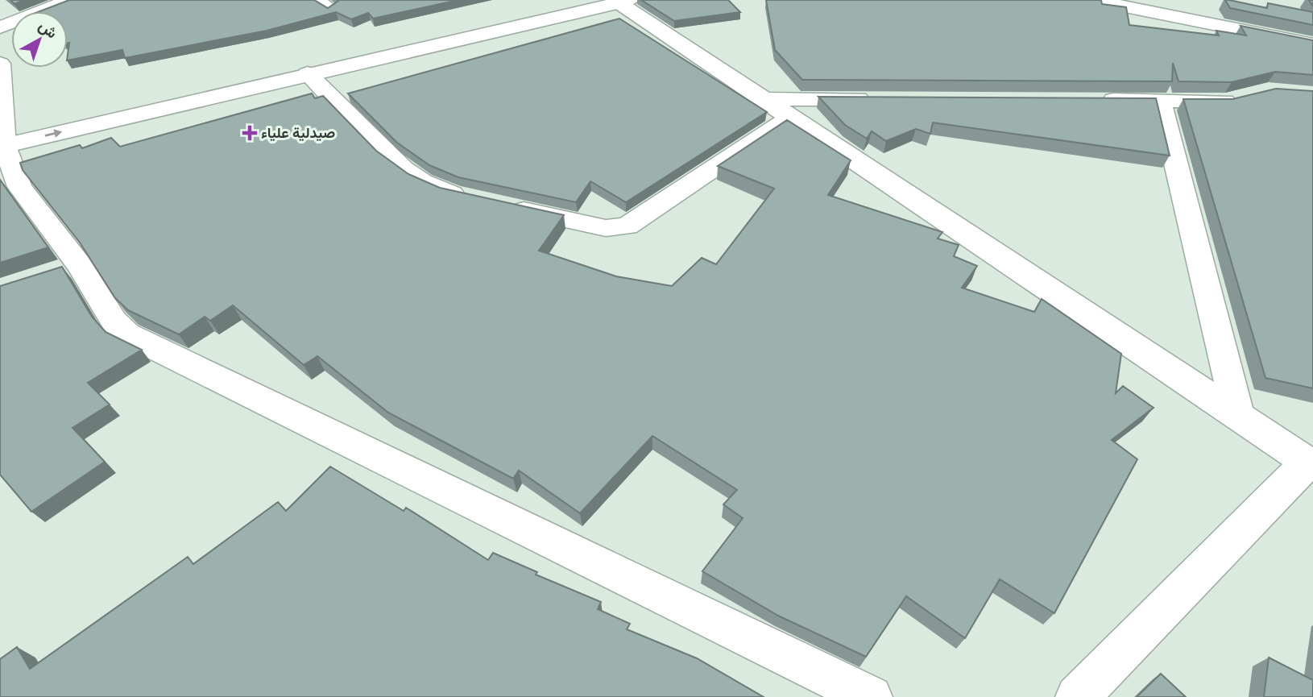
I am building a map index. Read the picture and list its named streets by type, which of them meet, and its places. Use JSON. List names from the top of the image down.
{
  "places": {
    "health": ["صيدلية علياء"]
  },
  "north": "top right"
}
